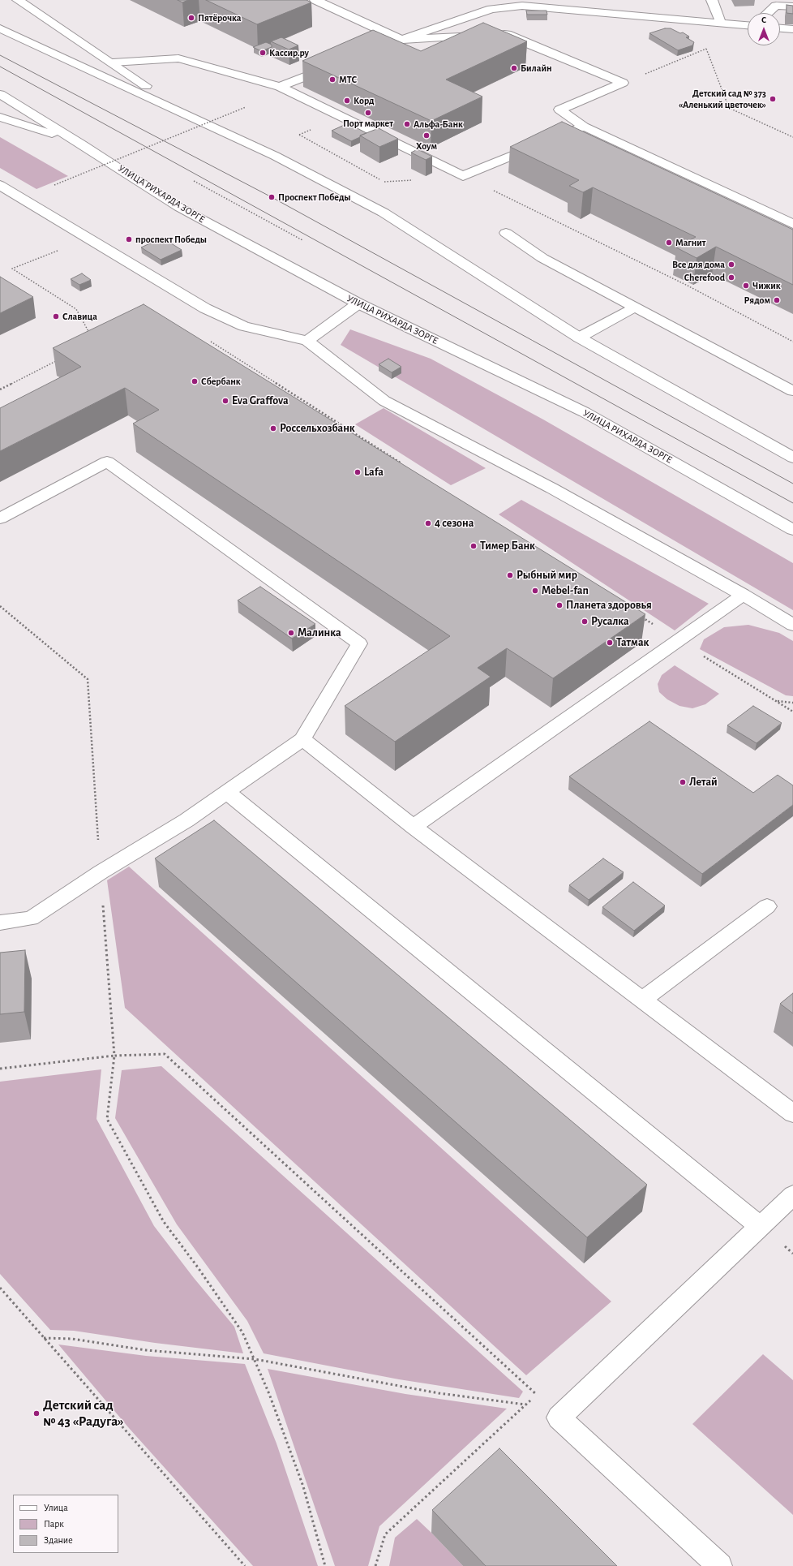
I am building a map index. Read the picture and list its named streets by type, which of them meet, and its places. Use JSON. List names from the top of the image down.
{
  "streets": {
    "main road": ["УЛИЦА РИХАРДА ЗОРГЕ"]
  },
  "places": [
    "Пятёрочка",
    "Кассир.ру",
    "Билайн",
    "МТС",
    "Детский сад № 373 «Аленький цветочек»",
    "Корд",
    "Порт маркет",
    "Альфа-Банк",
    "Хоум",
    "Проспект Победы",
    "проспект Победы",
    "Магнит",
    "Все для дома",
    "Cherefood",
    "Чижик",
    "Рядом",
    "Славица",
    "Сбербанк",
    "Eva Graffova",
    "Россельхозбанк",
    "Lafa",
    "4 сезона",
    "Тимер Банк",
    "Рыбный мир",
    "Mebel-fan",
    "Планета здоровья",
    "Русалка",
    "Малинка",
    "Татмак",
    "Летай",
    "Детский сад № 43 «Радуга»"
  ],
  "legend": ["Улица", "Парк", "Здание"],
  "north": "top"
}
